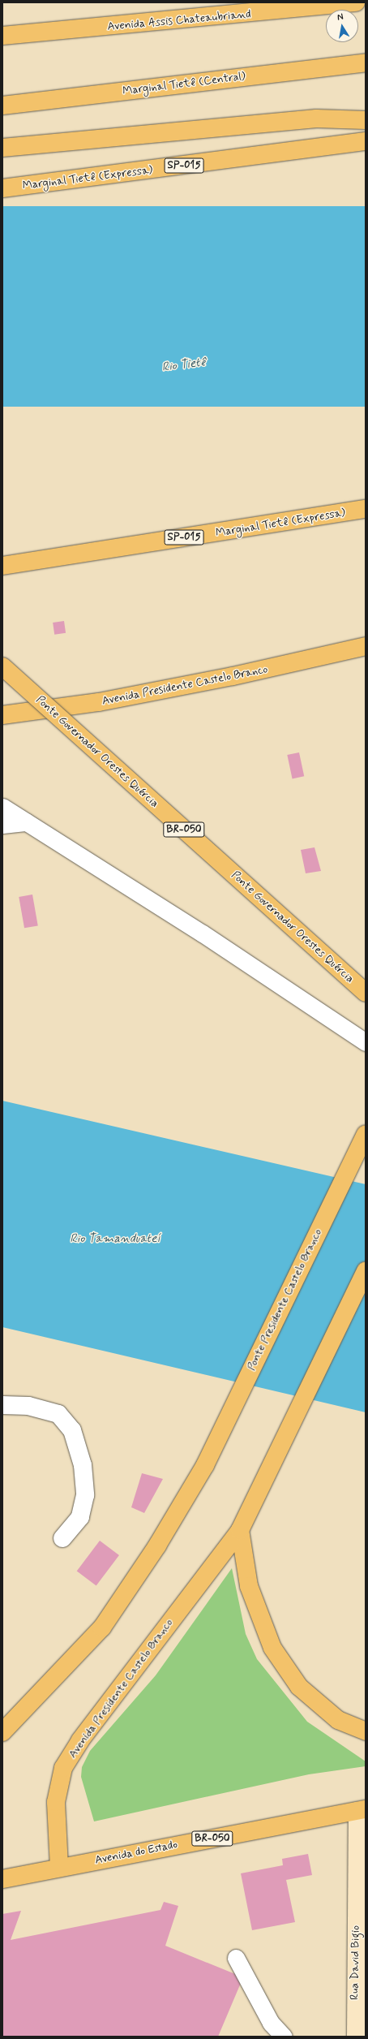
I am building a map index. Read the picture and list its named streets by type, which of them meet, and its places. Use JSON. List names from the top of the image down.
{
  "streets": {
    "highway": [
      "Avenida Assis Chateaubriand",
      "Marginal Tietê (Central)",
      "SP-015",
      "Marginal Tietê (Expressa)",
      "Avenida Presidente Castelo Branco",
      "Ponte Governador Orestes Quércia",
      "BR-050",
      "Ponte Presidente Castelo Branco",
      "Avenida do Estado"
    ],
    "street": ["Rua David Bigio"]
  },
  "crossings": [
    ["Avenida Presidente Castelo Branco", "Avenida do Estado"],
    ["Avenida do Estado", "Rua David Bigio"]
  ],
  "water": ["Rio Tietê", "Rio Tamanduateí"],
  "north": "top"
}
